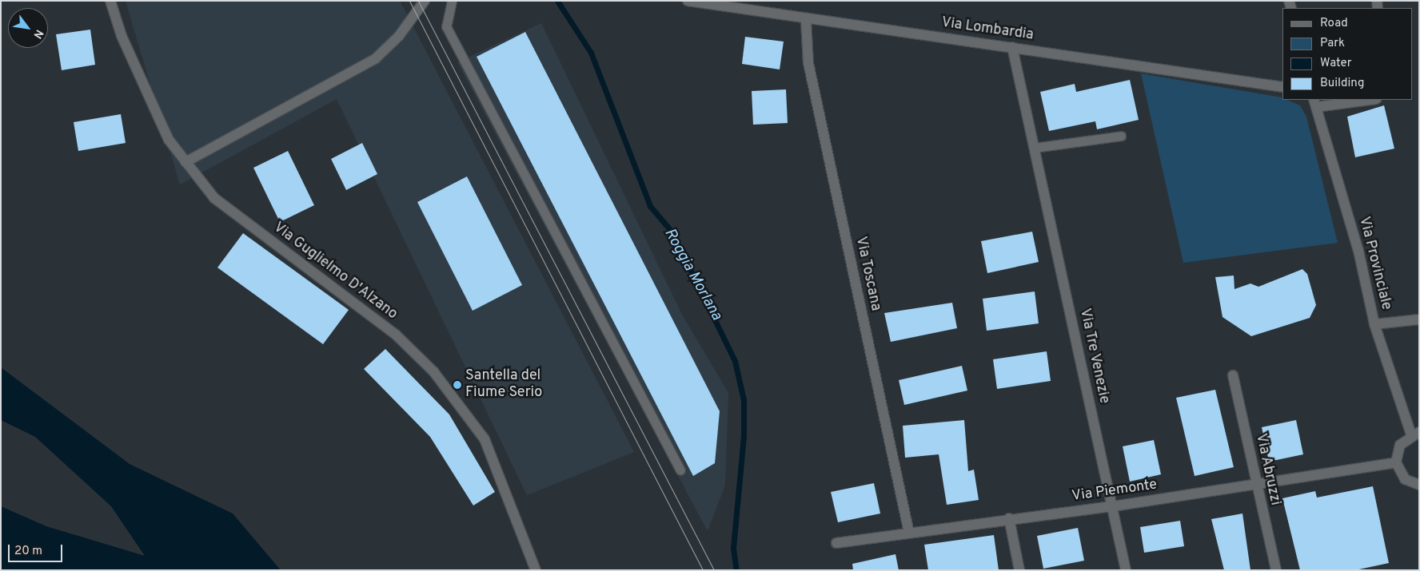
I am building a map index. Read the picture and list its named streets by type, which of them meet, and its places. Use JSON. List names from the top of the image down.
{
  "streets": {
    "street": [
      "Via Lombardia",
      "Via Provinciale",
      "Via Guglielmo D'Alzano",
      "Via Toscana",
      "Via Tre Venezie",
      "Via Abruzzi",
      "Via Piemonte"
    ]
  },
  "crossings": [
    ["Via Lombardia", "Via Toscana"],
    ["Via Lombardia", "Via Tre Venezie"],
    ["Via Toscana", "Via Piemonte"],
    ["Via Tre Venezie", "Via Piemonte"],
    ["Via Abruzzi", "Via Piemonte"]
  ],
  "water": ["Roggia Morlana"],
  "places": ["Santella del Fiume Serio"],
  "legend": [
    "Road",
    "Park",
    "Water",
    "Building"
  ],
  "scale_bar": "20 m",
  "north": "bottom right"
}
